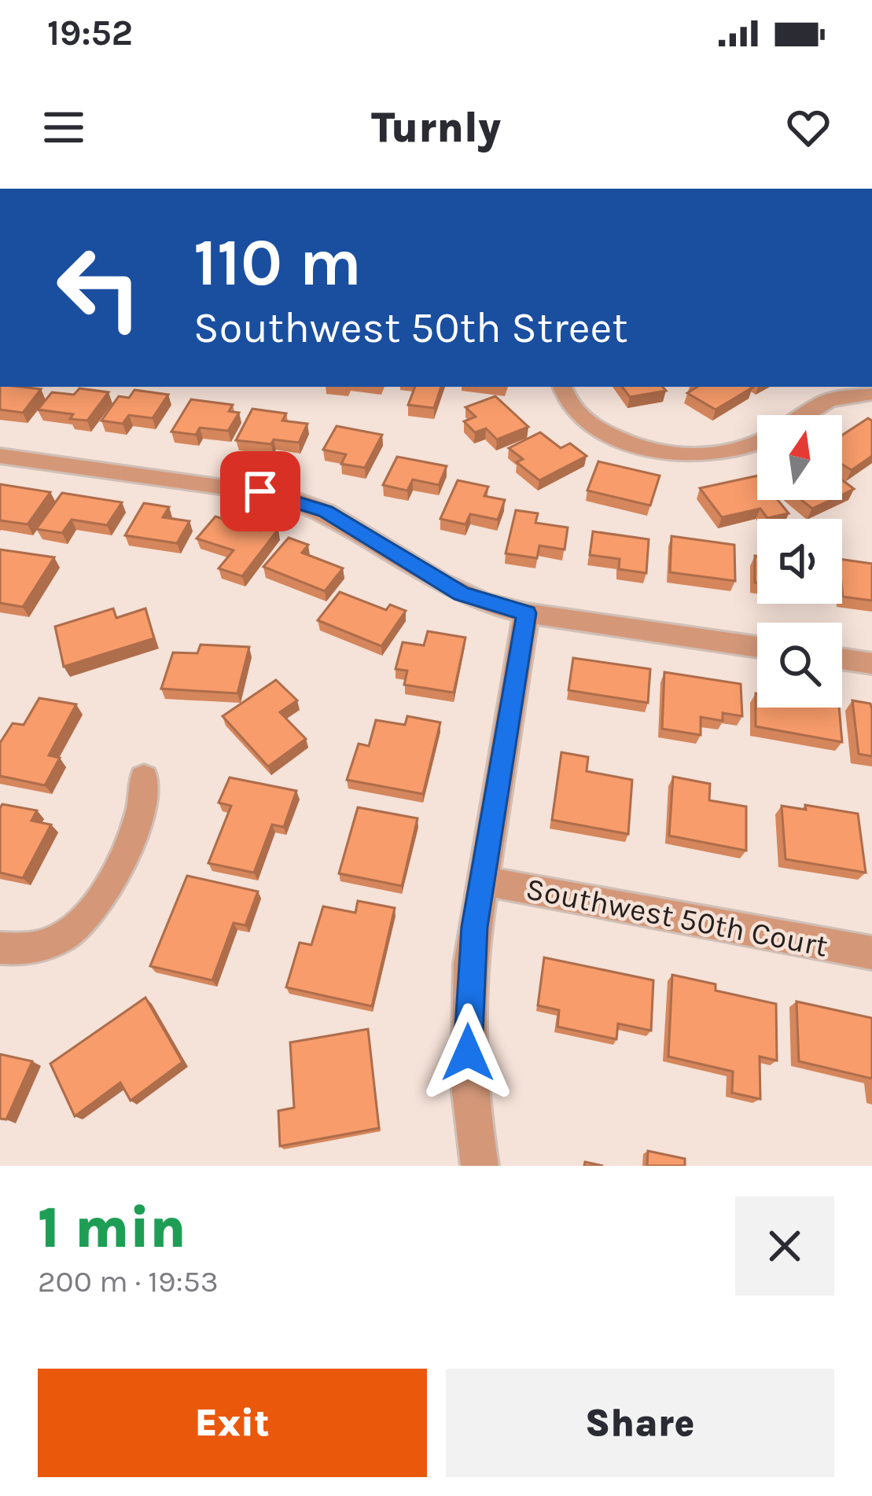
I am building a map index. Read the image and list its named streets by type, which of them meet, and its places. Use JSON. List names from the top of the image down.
{
  "streets": {
    "street": ["Southwest 50th Court"]
  },
  "north": "top",
  "page": {
    "status": "19:52",
    "header": "Turnly",
    "turn": ["110 m", "Southwest 50th Street"],
    "heading": ["1 min", "200 m · 19:53"],
    "buttons": ["Exit", "Share"]
  }
}
